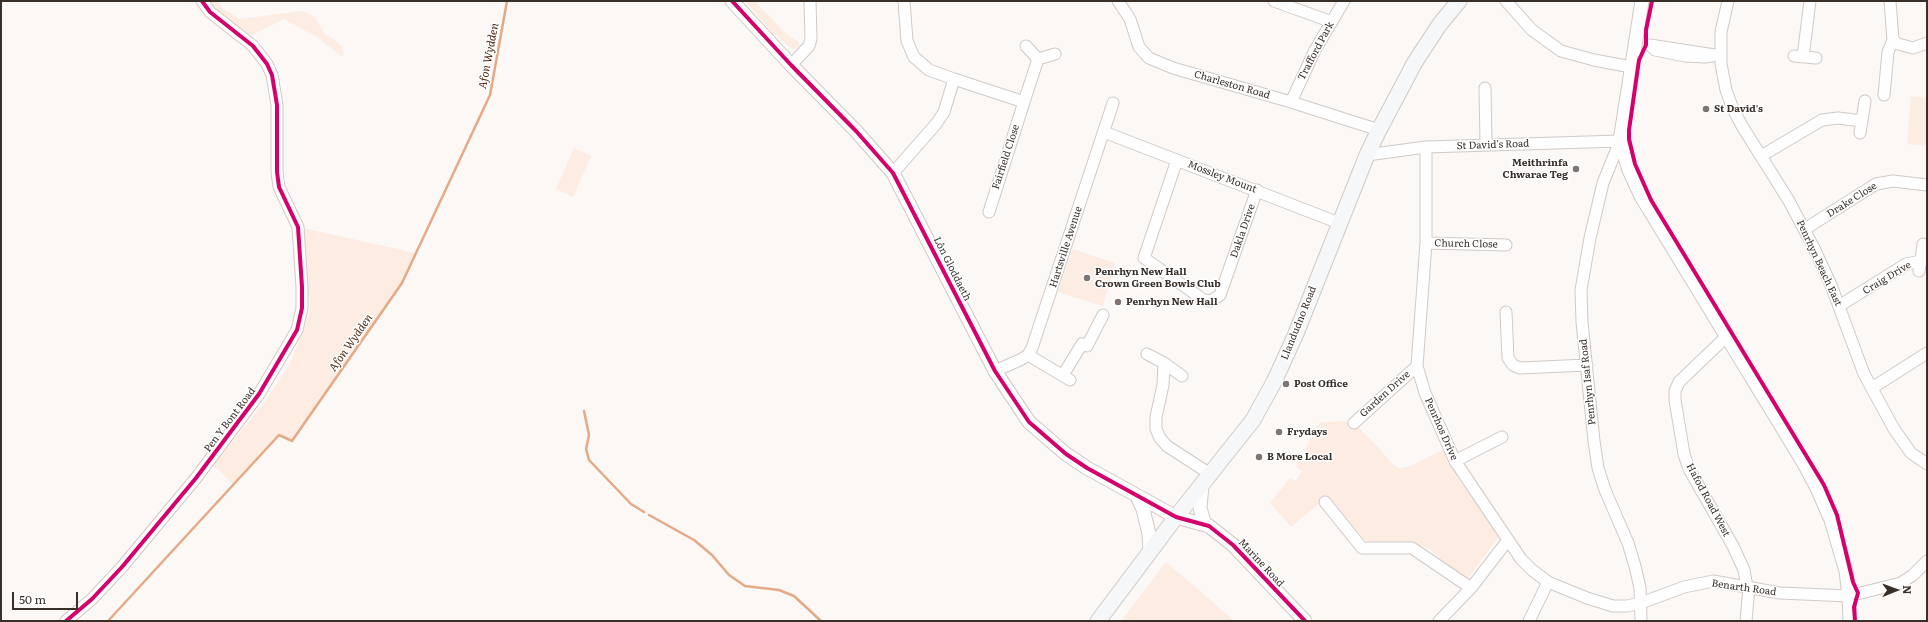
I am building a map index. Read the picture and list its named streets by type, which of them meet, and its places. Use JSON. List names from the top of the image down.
{
  "streets": {
    "main road": ["Llandudno Road"],
    "street": [
      "Trafford Park",
      "Charleston Road",
      "St David's Road",
      "Fairfield Close",
      "Mossley Mount",
      "Drake Close",
      "Dakla Drive",
      "Church Close",
      "Hartsville Avenue",
      "Penrhyn Beach East",
      "Lôn Gloddaeth",
      "Craig Drive",
      "Penrhyn Isaf Road",
      "Garden Drive",
      "Pen Y Bont Road",
      "Penrhos Drive",
      "Hafod Road West",
      "Marine Road",
      "Benarth Road"
    ]
  },
  "crossings": [
    ["Trafford Park", "Charleston Road"],
    ["Charleston Road", "Llandudno Road"],
    ["St David's Road", "Llandudno Road"],
    ["St David's Road", "Penrhyn Isaf Road"],
    ["St David's Road", "Penrhos Drive"],
    ["Mossley Mount", "Dakla Drive"],
    ["Mossley Mount", "Hartsville Avenue"],
    ["Mossley Mount", "Llandudno Road"],
    ["Drake Close", "Penrhyn Beach East"],
    ["Church Close", "Penrhos Drive"],
    ["Penrhyn Beach East", "Craig Drive"],
    ["Lôn Gloddaeth", "Llandudno Road"],
    ["Lôn Gloddaeth", "Marine Road"],
    ["Llandudno Road", "Marine Road"],
    ["Penrhyn Isaf Road", "Penrhos Drive"],
    ["Penrhyn Isaf Road", "Benarth Road"],
    ["Garden Drive", "Penrhos Drive"],
    ["Penrhos Drive", "Benarth Road"],
    ["Hafod Road West", "Benarth Road"]
  ],
  "water": ["Afon Wydden"],
  "places": [
    "St David's",
    "Meithrinfa Chwarae Teg",
    "Penrhyn New Hall Crown Green Bowls Club",
    "Penrhyn New Hall",
    "Post Office",
    "Frydays",
    "B More Local"
  ],
  "scale_bar": "50 m",
  "north": "right"
}
